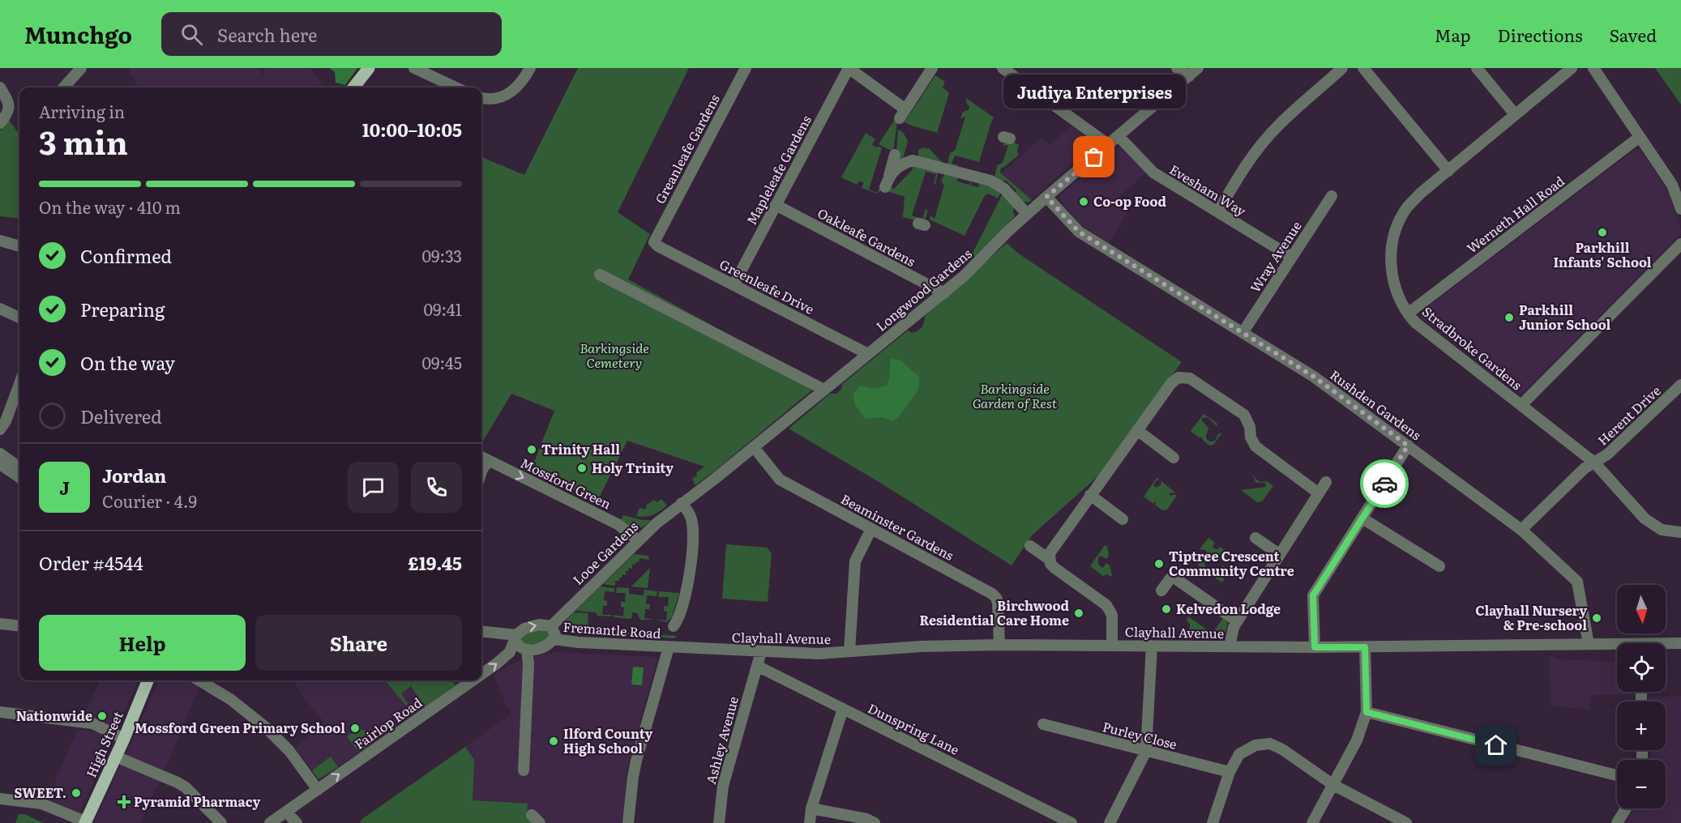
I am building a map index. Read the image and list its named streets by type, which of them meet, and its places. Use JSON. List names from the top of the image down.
{
  "streets": {
    "main road": ["High Street"],
    "street": [
      "Greanleafe Gardens",
      "Mapleleafe Gardens",
      "Evesham Way",
      "Werneth Hall Road",
      "Oakleafe Gardens",
      "Wray Avenue",
      "Greenleafe Drive",
      "Longwood Gardens",
      "Stradbroke Gardens",
      "Rushden Gardens",
      "Herent Drive",
      "Mossford Green",
      "Beaminster Gardens",
      "Looe Gardens",
      "Fremantle Road",
      "Clayhall Avenue",
      "Fairlop Road",
      "Dunspring Lane",
      "Purley Close",
      "Ashley Avenue"
    ]
  },
  "crossings": [
    ["Greanleafe Gardens", "Greenleafe Drive"],
    ["Mapleleafe Gardens", "Oakleafe Gardens"],
    ["Mapleleafe Gardens", "Greenleafe Drive"],
    ["Evesham Way", "Wray Avenue"],
    ["Evesham Way", "Longwood Gardens"],
    ["Werneth Hall Road", "Stradbroke Gardens"],
    ["Oakleafe Gardens", "Longwood Gardens"],
    ["Wray Avenue", "Rushden Gardens"],
    ["Greenleafe Drive", "Longwood Gardens"],
    ["Longwood Gardens", "Rushden Gardens"],
    ["Longwood Gardens", "Beaminster Gardens"],
    ["Longwood Gardens", "Looe Gardens"],
    ["Stradbroke Gardens", "Herent Drive"],
    ["Rushden Gardens", "Herent Drive"],
    ["Rushden Gardens", "Clayhall Avenue"],
    ["Mossford Green", "Looe Gardens"],
    ["Beaminster Gardens", "Clayhall Avenue"],
    ["Looe Gardens", "Fremantle Road"],
    ["Looe Gardens", "Fairlop Road"],
    ["Fremantle Road", "Clayhall Avenue"],
    ["Fremantle Road", "Fairlop Road"],
    ["Dunspring Lane", "Ashley Avenue"]
  ],
  "one_way": ["Mossford Green", "Fairlop Road"],
  "parks": ["Barkingside Cemetery", "Barkingside Garden of Rest"],
  "places": {
    "other": [
      "Judiya Enterprises",
      "Co-op Food",
      "Parkhill Infants' School",
      "Parkhill Junior School",
      "Trinity Hall",
      "Holy Trinity",
      "Tiptree Crescent Community Centre",
      "Kelvedon Lodge",
      "Birchwood Residential Care Home",
      "Clayhall Nursery & Pre-school",
      "Nationwide",
      "Mossford Green Primary School",
      "Ilford County High School",
      "SWEET."
    ],
    "health": ["Pyramid Pharmacy"]
  },
  "north": "bottom",
  "page": {
    "header": "Munchgo",
    "search": "Search here",
    "nav": ["Map", "Directions", "Saved"],
    "bubble": "Judiya Enterprises",
    "heading": ["3 min", "Arriving in", "10:00–10:05"],
    "panel": [
      "Jordan",
      "Courier · 4.9",
      "Order #4544",
      "£19.45"
    ],
    "bar": "On the way · 410 m",
    "list": [
      ["Confirmed", "09:33"],
      ["Preparing", "09:41"],
      ["On the way", "09:45"],
      "Delivered"
    ],
    "round": "J",
    "map_buttons": ["+", "−"],
    "buttons": ["Help", "Share"]
  }
}
